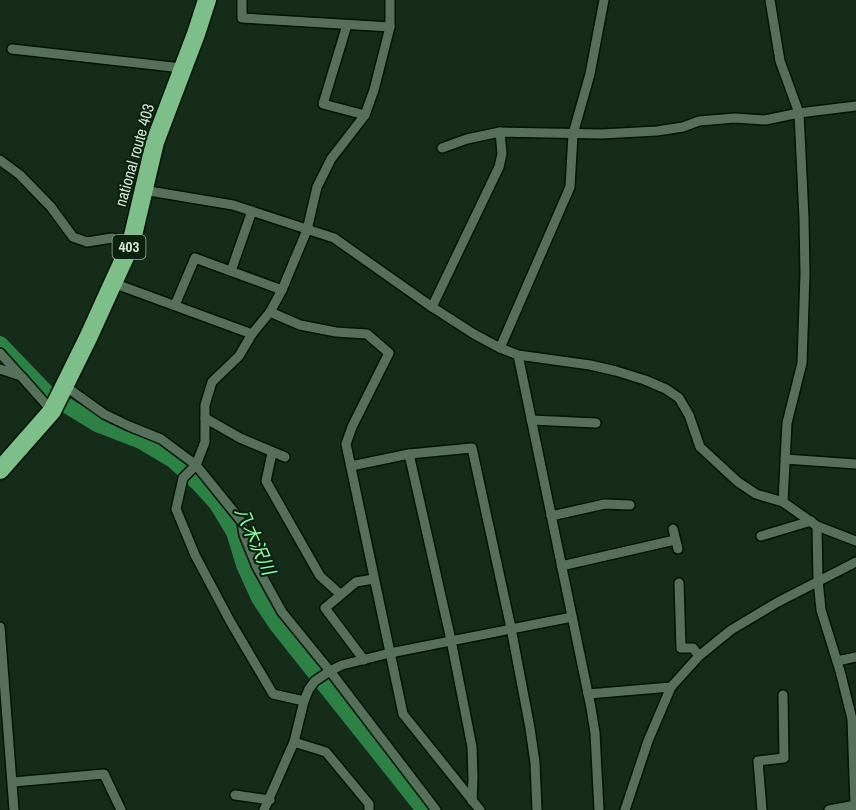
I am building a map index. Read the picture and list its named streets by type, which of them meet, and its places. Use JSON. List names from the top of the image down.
{
  "streets": {
    "highway": ["national route 403", "403"]
  },
  "water": ["八木沢川"]
}
